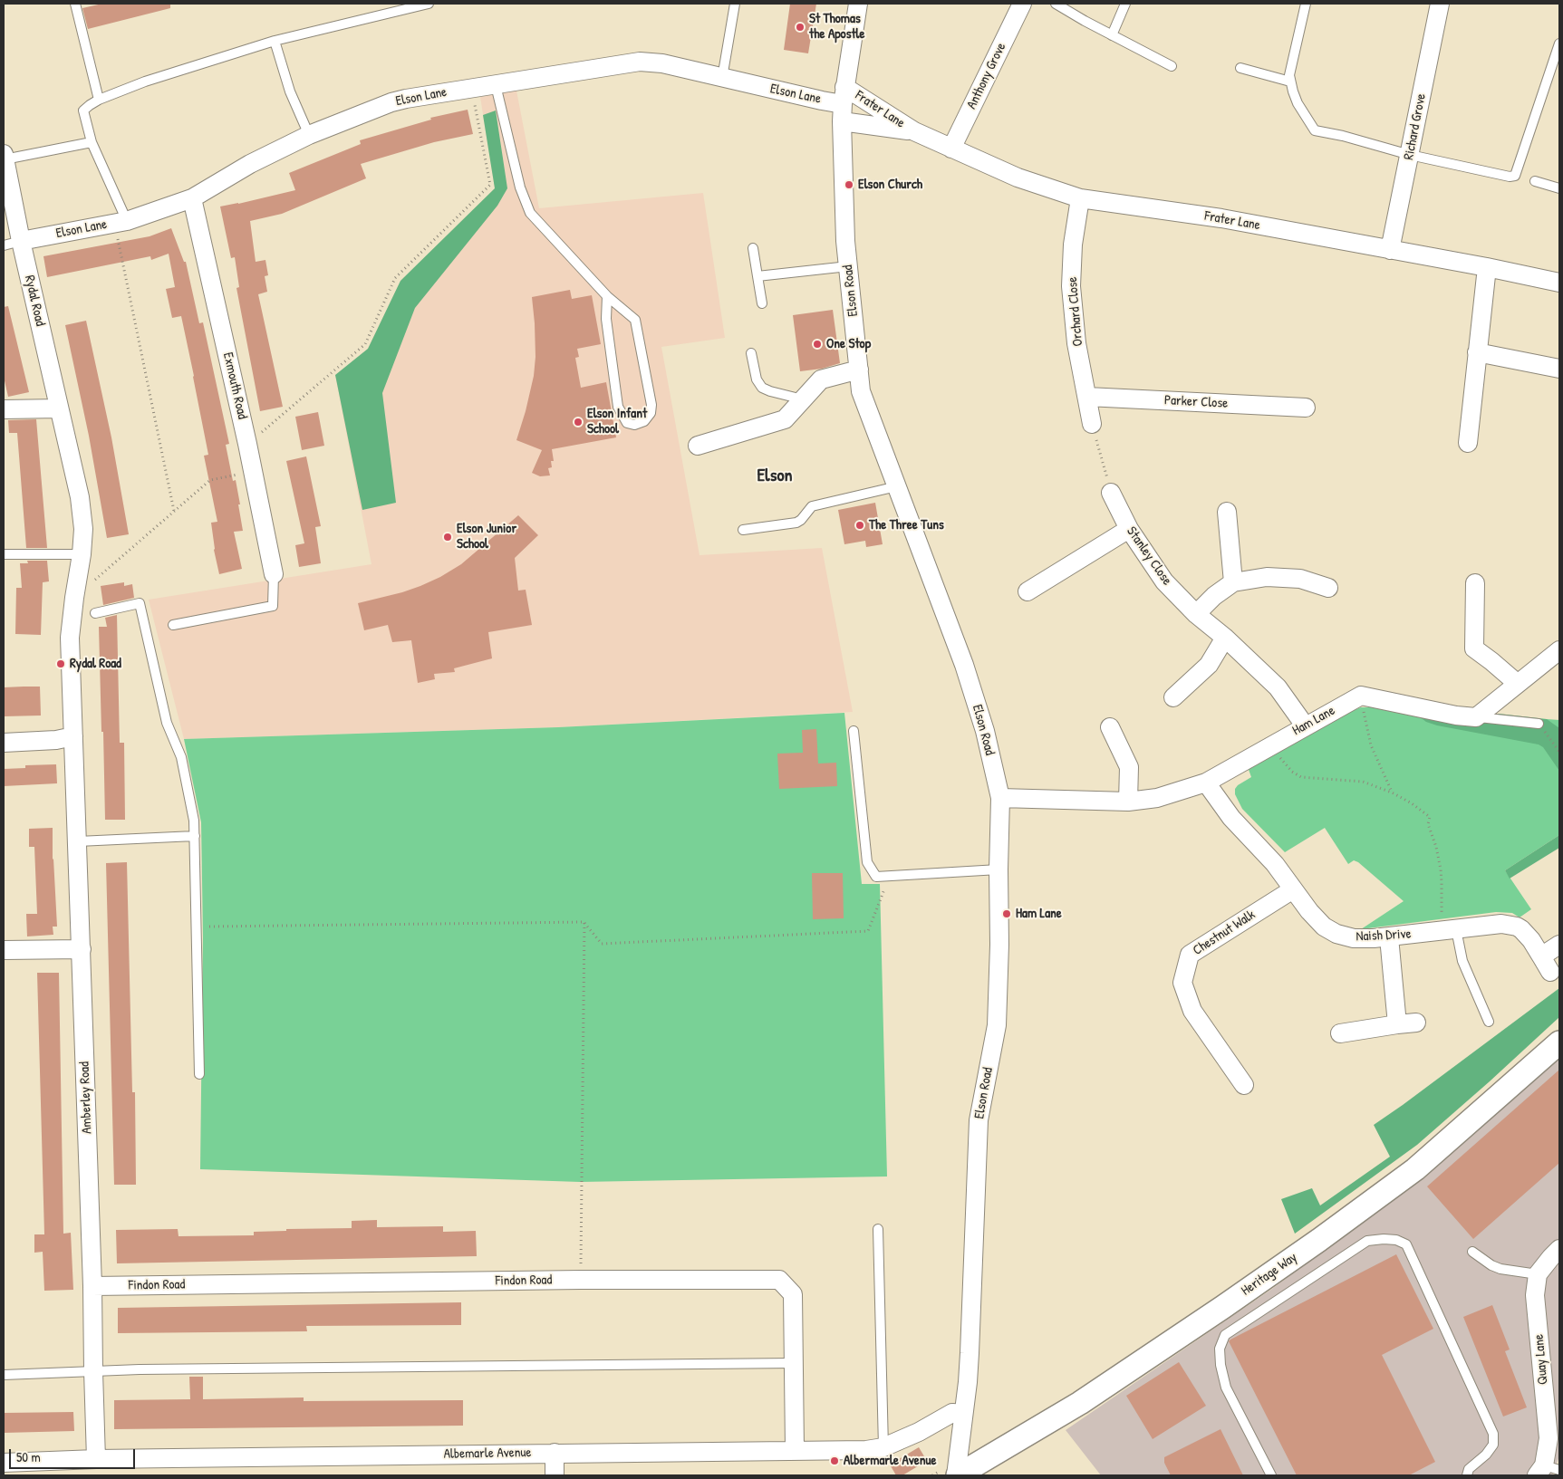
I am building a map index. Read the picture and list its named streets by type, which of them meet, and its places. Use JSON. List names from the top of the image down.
{
  "streets": {
    "street": [
      "Anthony Grove",
      "Elson Lane",
      "Frater Lane",
      "Richard Grove",
      "Elson Road",
      "Rydal Road",
      "Orchard Close",
      "Exmouth Road",
      "Parker Close",
      "Stanley Close",
      "Ham Lane",
      "Chestnut Walk",
      "Naish Drive",
      "Amberley Road",
      "Heritage Way",
      "Findon Road",
      "Quay Lane",
      "Albemarle Avenue"
    ]
  },
  "crossings": [
    ["Anthony Grove", "Frater Lane"],
    ["Elson Lane", "Frater Lane"],
    ["Elson Lane", "Elson Road"],
    ["Elson Lane", "Rydal Road"],
    ["Elson Lane", "Exmouth Road"],
    ["Frater Lane", "Richard Grove"],
    ["Frater Lane", "Elson Road"],
    ["Frater Lane", "Orchard Close"],
    ["Elson Road", "Ham Lane"],
    ["Elson Road", "Heritage Way"],
    ["Elson Road", "Albemarle Avenue"],
    ["Rydal Road", "Amberley Road"],
    ["Orchard Close", "Parker Close"],
    ["Stanley Close", "Ham Lane"],
    ["Ham Lane", "Naish Drive"],
    ["Chestnut Walk", "Naish Drive"],
    ["Amberley Road", "Findon Road"],
    ["Amberley Road", "Albemarle Avenue"],
    ["Findon Road", "Albemarle Avenue"]
  ],
  "districts": ["Elson"],
  "places": [
    "St Thomas the Apostle",
    "Elson Church",
    "One Stop",
    "Elson Infant School",
    "The Three Tuns",
    "Elson Junior School",
    "Rydal Road",
    "Ham Lane",
    "Albermarle Avenue"
  ],
  "scale_bar": "50 m"
}
